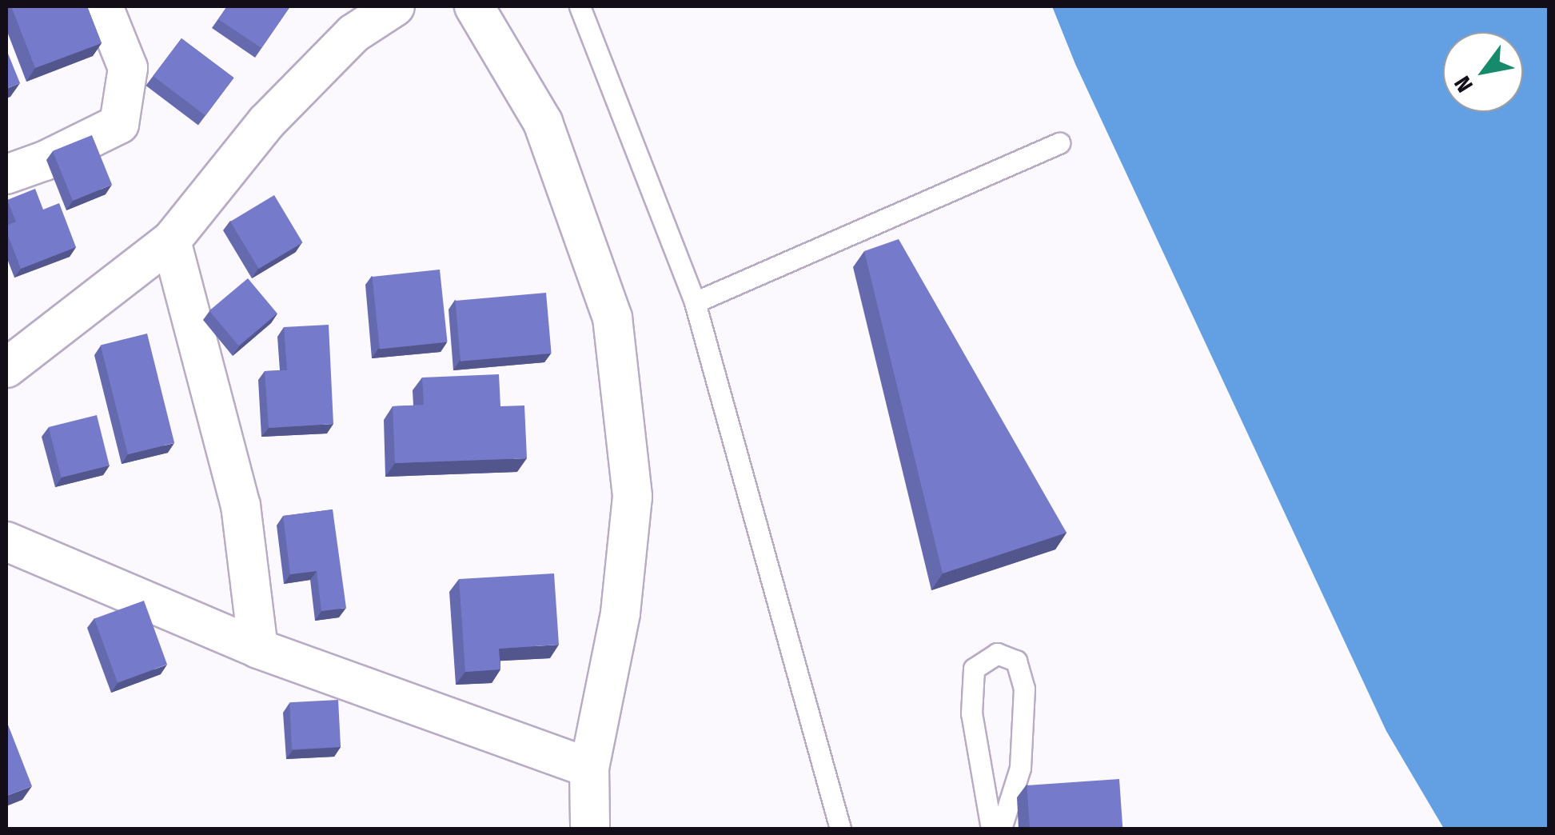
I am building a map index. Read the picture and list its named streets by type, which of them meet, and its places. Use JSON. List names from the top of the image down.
{
  "north": "bottom left"
}
